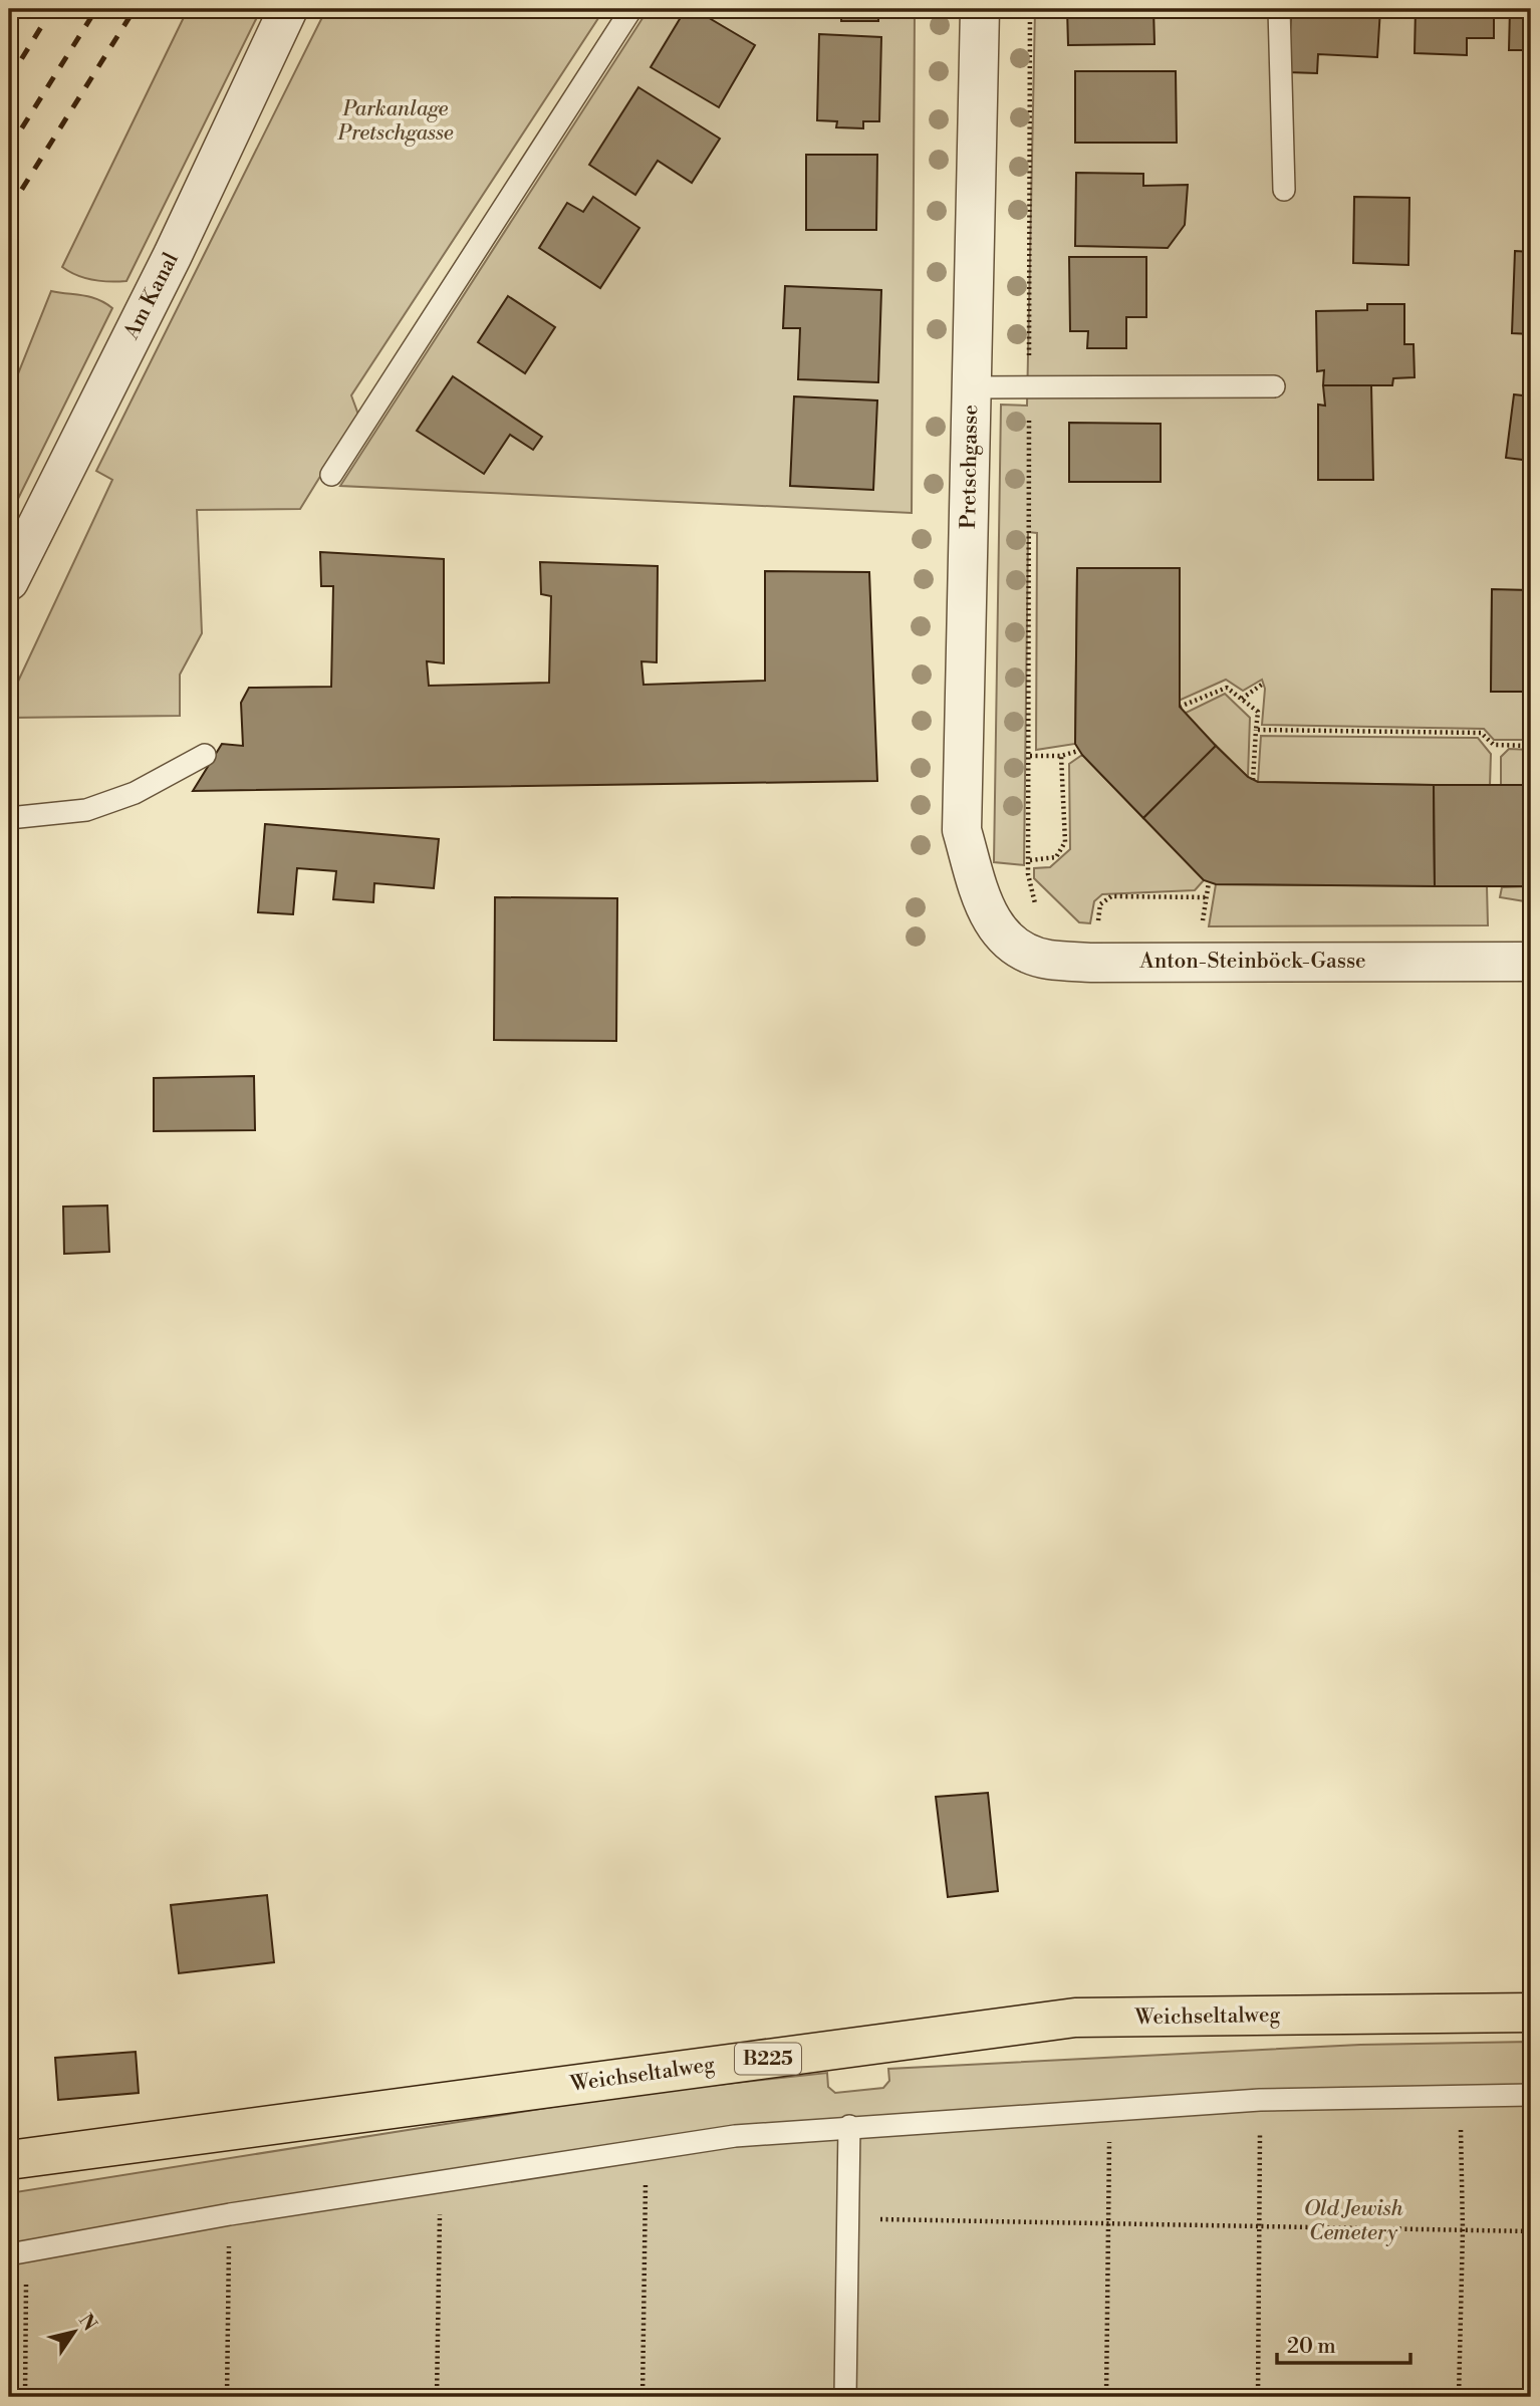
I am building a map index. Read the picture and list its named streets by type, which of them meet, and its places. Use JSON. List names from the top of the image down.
{
  "streets": {
    "main road": ["Weichseltalweg", "B225"],
    "street": ["Am Kanal", "Pretschgasse", "Anton-Steinböck-Gasse"]
  },
  "crossings": [
    ["Pretschgasse", "Anton-Steinböck-Gasse"]
  ],
  "parks": ["Parkanlage Pretschgasse", "Old Jewish Cemetery"],
  "scale_bar": "20 m",
  "north": "top right"
}
